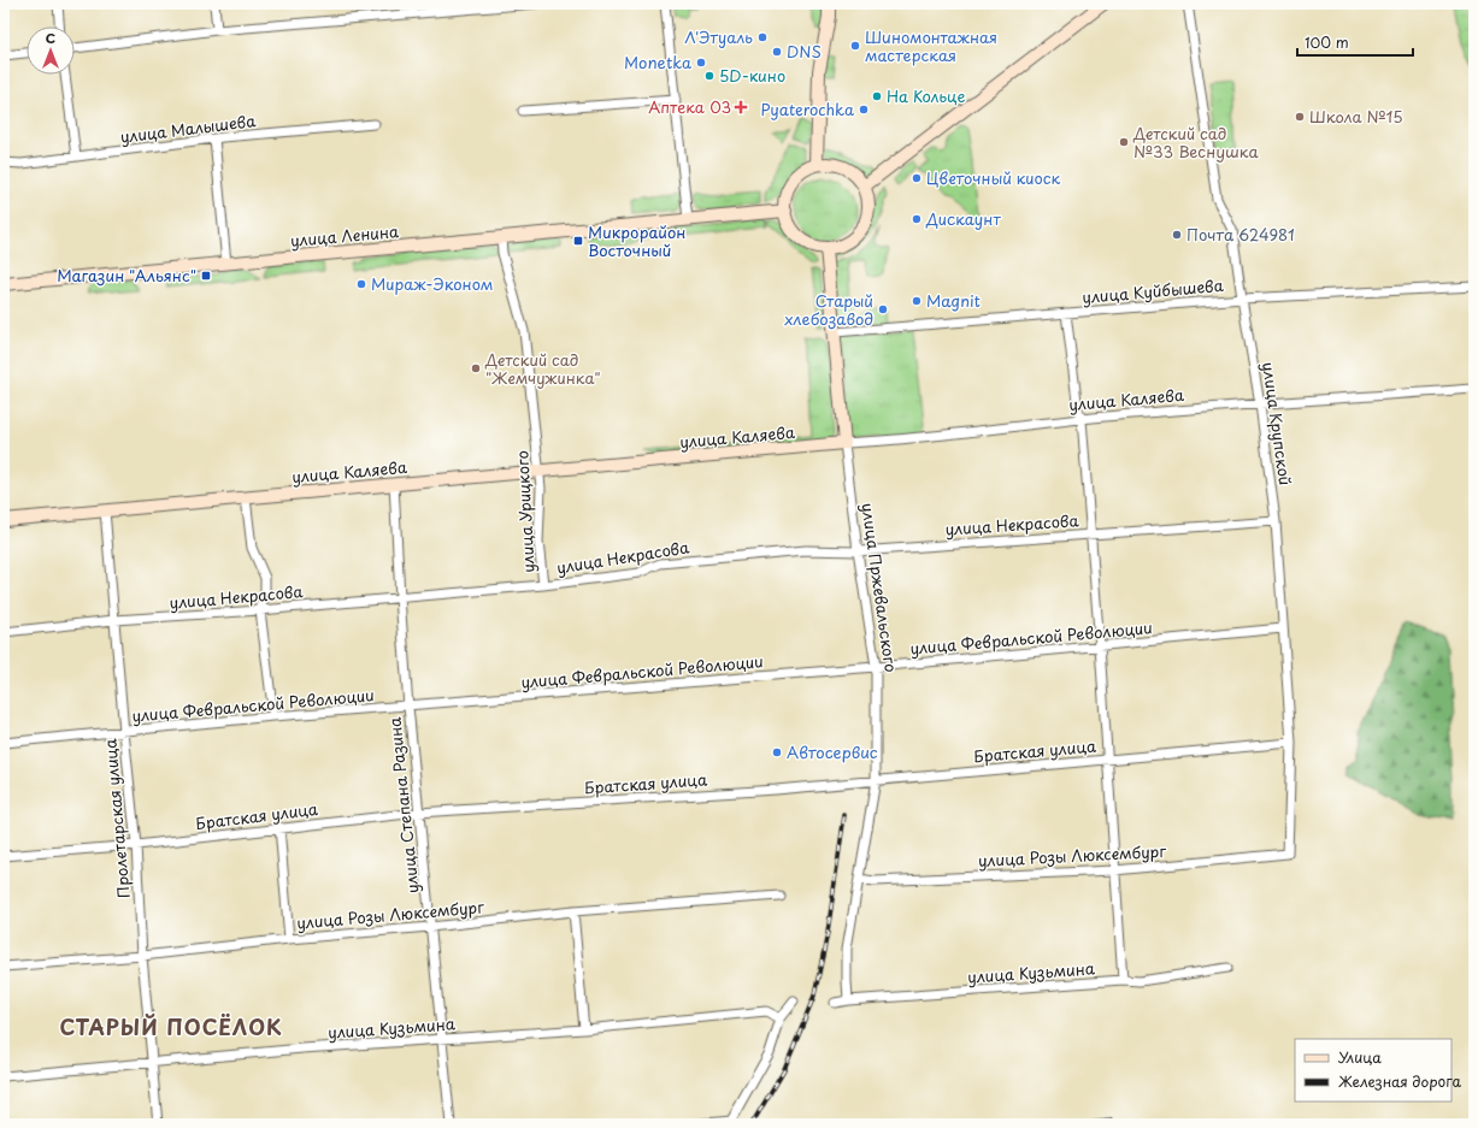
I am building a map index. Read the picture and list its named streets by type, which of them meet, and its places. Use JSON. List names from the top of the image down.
{
  "streets": {
    "street": [
      "улица Малышева",
      "улица Ленина",
      "улица Куйбышева",
      "улица Каляева",
      "улица Крупской",
      "улица Урицкого",
      "улица Некрасова",
      "улица Пржевальского",
      "улица Февральской Революции",
      "Братская улица",
      "улица Степана Разина",
      "Пролетарская улица",
      "улица Розы Люксембург",
      "улица Кузьмина"
    ]
  },
  "crossings": [
    ["улица Ленина", "улица Урицкого"],
    ["улица Ленина", "улица Пржевальского"],
    ["улица Куйбышева", "улица Крупской"],
    ["улица Куйбышева", "улица Пржевальского"],
    ["улица Каляева", "улица Крупской"],
    ["улица Каляева", "улица Урицкого"],
    ["улица Каляева", "улица Пржевальского"],
    ["улица Каляева", "улица Степана Разина"],
    ["улица Каляева", "Пролетарская улица"],
    ["улица Крупской", "улица Некрасова"],
    ["улица Крупской", "улица Февральской Революции"],
    ["улица Крупской", "Братская улица"],
    ["улица Крупской", "улица Розы Люксембург"],
    ["улица Урицкого", "улица Некрасова"],
    ["улица Некрасова", "улица Пржевальского"],
    ["улица Некрасова", "улица Степана Разина"],
    ["улица Некрасова", "Пролетарская улица"],
    ["улица Пржевальского", "улица Февральской Революции"],
    ["улица Пржевальского", "Братская улица"],
    ["улица Пржевальского", "улица Розы Люксембург"],
    ["улица Пржевальского", "улица Кузьмина"],
    ["улица Февральской Революции", "улица Степана Разина"],
    ["улица Февральской Революции", "Пролетарская улица"],
    ["Братская улица", "улица Степана Разина"],
    ["Братская улица", "Пролетарская улица"],
    ["улица Степана Разина", "улица Розы Люксембург"],
    ["улица Степана Разина", "улица Кузьмина"],
    ["Пролетарская улица", "улица Розы Люксембург"],
    ["Пролетарская улица", "улица Кузьмина"]
  ],
  "districts": ["СТАРЫЙ ПОСЁЛОК"],
  "places": {
    "other": [
      "Л'Этуаль",
      "Шиномонтажная мастерская",
      "DNS",
      "Monetka",
      "5D-кино",
      "На Кольце",
      "Pyaterochka",
      "Школа №15",
      "Детский сад №33 Веснушка",
      "Цветочный киоск",
      "Дискаунт",
      "Почта 624981",
      "Мираж-Эконом",
      "Magnit",
      "Старый хлебозавод",
      "Детский сад \"Жемчужинка\"",
      "Автосервис"
    ],
    "health": ["Аптека 03"],
    "transit": ["Микрорайон Восточный", "Магазин \"Альянс\""]
  },
  "legend": ["Улица", "Железная дорога"],
  "scale_bar": "100 m",
  "north": "top"
}
